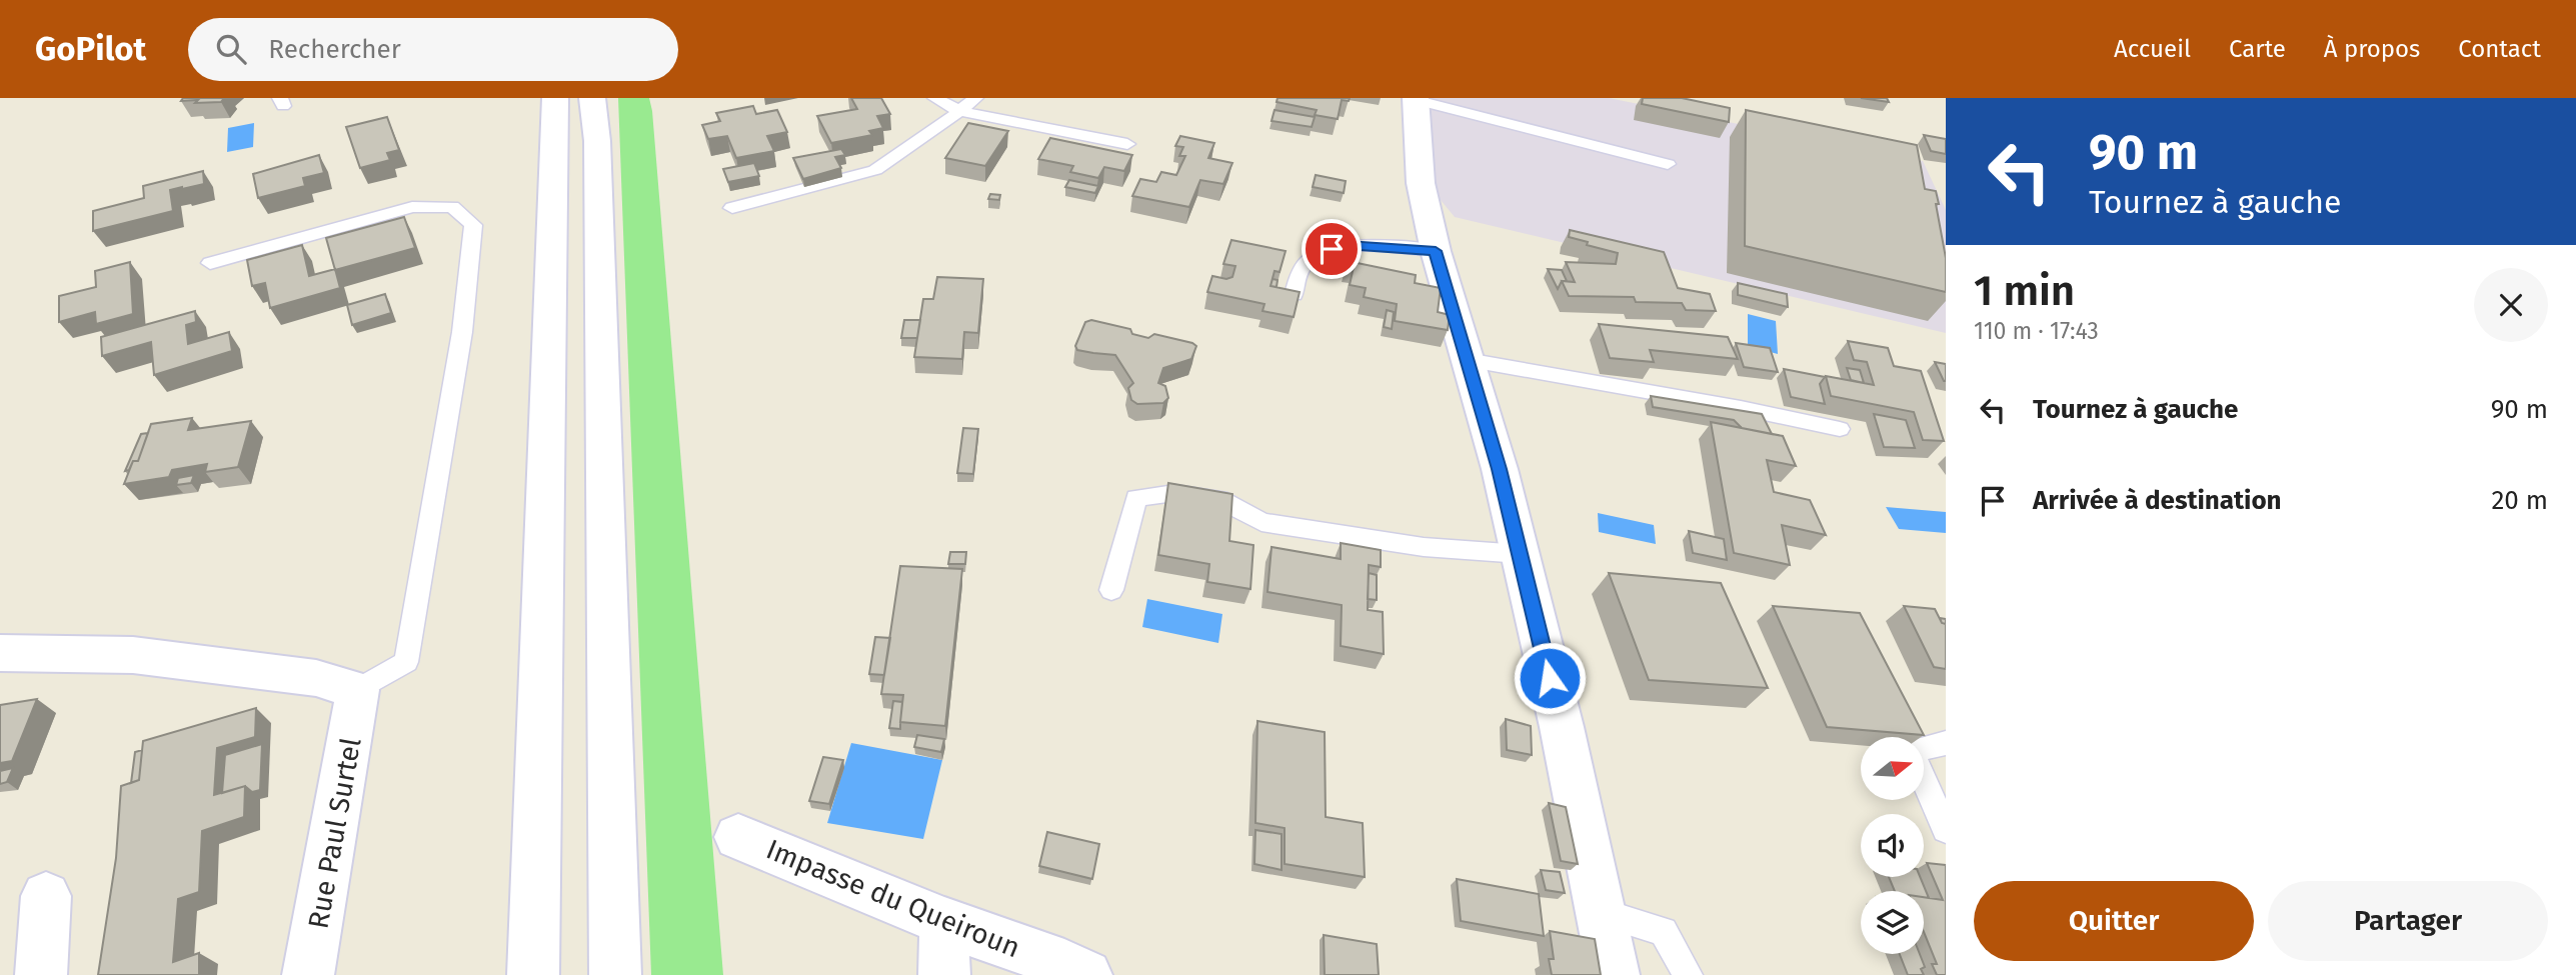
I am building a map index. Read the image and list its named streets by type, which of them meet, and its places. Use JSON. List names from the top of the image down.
{
  "streets": {
    "main road": ["Rue Paul Surtel", "Impasse du Queiroun"]
  },
  "north": "right",
  "page": {
    "header": "GoPilot",
    "search": "Rechercher",
    "nav": [
      "Accueil",
      "Carte",
      "À propos",
      "Contact"
    ],
    "turn": ["90 m", "Tournez à gauche"],
    "heading": ["1 min", "110 m · 17:43"],
    "list": [
      {
        "name": "Tournez à gauche",
        "value": "90 m"
      },
      {
        "name": "Arrivée à destination",
        "value": "20 m"
      }
    ],
    "buttons": ["Quitter", "Partager"]
  }
}
